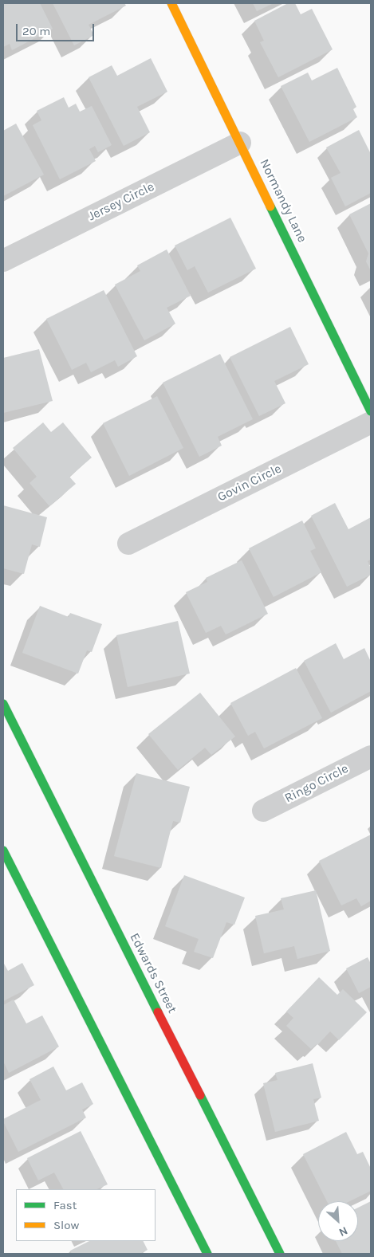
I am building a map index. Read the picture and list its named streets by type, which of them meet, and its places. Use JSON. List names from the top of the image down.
{
  "streets": {
    "main road": ["Normandy Lane", "Edwards Street"],
    "street": ["Jersey Circle", "Govin Circle", "Ringo Circle"]
  },
  "crossings": [
    ["Normandy Lane", "Jersey Circle"]
  ],
  "legend": ["Fast", "Slow"],
  "scale_bar": "20 m",
  "north": "bottom right"
}
